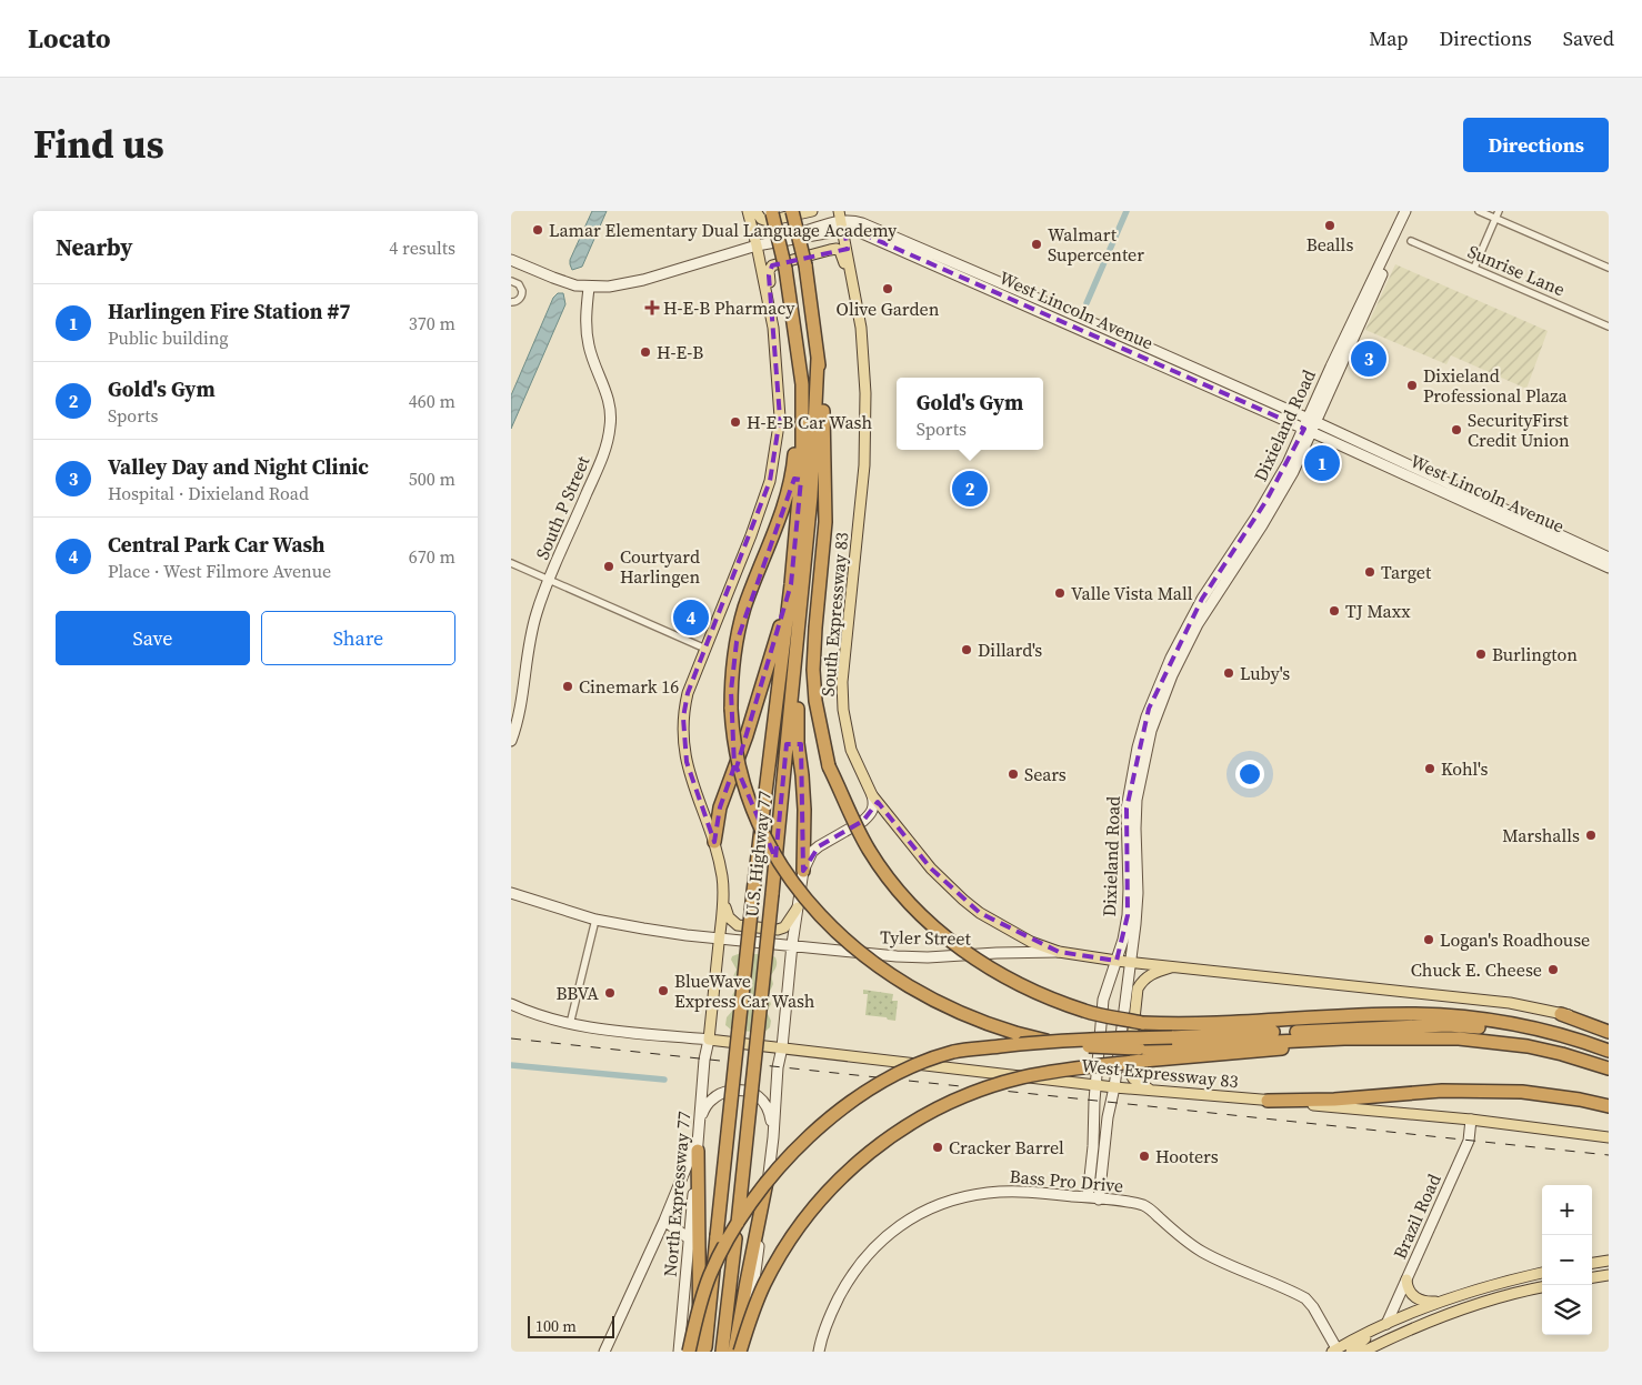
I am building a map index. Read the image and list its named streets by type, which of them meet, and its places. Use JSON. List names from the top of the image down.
{
  "streets": {
    "highway": ["U.S. Highway 77"],
    "main road": [
      "West Lincoln Avenue",
      "Dixieland Road",
      "South P Street",
      "South Expressway 83",
      "Tyler Street",
      "West Expressway 83",
      "Bass Pro Drive",
      "North Expressway 77",
      "Brazil Road"
    ],
    "street": ["Sunrise Lane"]
  },
  "crossings": [
    ["West Lincoln Avenue", "Dixieland Road"],
    ["West Lincoln Avenue", "South P Street"],
    ["West Lincoln Avenue", "South Expressway 83"],
    ["Dixieland Road", "West Expressway 83"],
    ["Dixieland Road", "Bass Pro Drive"],
    ["South Expressway 83", "Tyler Street"],
    ["West Expressway 83", "North Expressway 77"],
    ["West Expressway 83", "Brazil Road"]
  ],
  "places": {
    "other": [
      "Bealls",
      "Lamar Elementary Dual Language Academy",
      "Walmart Supercenter",
      "Olive Garden",
      "H-E-B",
      "Dixieland Professional Plaza",
      "H-E-B Car Wash",
      "SecurityFirst Credit Union",
      "Courtyard Harlingen",
      "Target",
      "Valle Vista Mall",
      "TJ Maxx",
      "Dillard's",
      "Burlington",
      "Luby's",
      "Cinemark 16",
      "Kohl's",
      "Sears",
      "Marshalls",
      "Logan's Roadhouse",
      "Chuck E. Cheese",
      "BlueWave Express Car Wash",
      "BBVA",
      "Cracker Barrel",
      "Hooters"
    ],
    "health": ["H-E-B Pharmacy"]
  },
  "scale_bar": "100 m",
  "page": {
    "header": "Locato",
    "nav": ["Map", "Directions", "Saved"],
    "title": "Find us",
    "buttons": [
      "Directions",
      ["Save", "Share"]
    ],
    "heading": ["Nearby", "4 results"],
    "list": [
      {
        "mark": "1",
        "name": "Harlingen Fire Station #7",
        "note": "Public building",
        "value": "370 m"
      },
      {
        "mark": "2",
        "name": "Gold's Gym",
        "note": "Sports",
        "value": "460 m"
      },
      {
        "mark": "3",
        "name": "Valley Day and Night Clinic",
        "note": "Hospital · Dixieland Road",
        "value": "500 m"
      },
      {
        "mark": "4",
        "name": "Central Park Car Wash",
        "note": "Place · West Filmore Avenue",
        "value": "670 m"
      }
    ],
    "pins": [
      "3",
      "1",
      "2",
      "4"
    ],
    "popup": ["Gold's Gym", "Sports"],
    "map_buttons": ["+", "−"],
    "scale": "100 m"
  }
}
